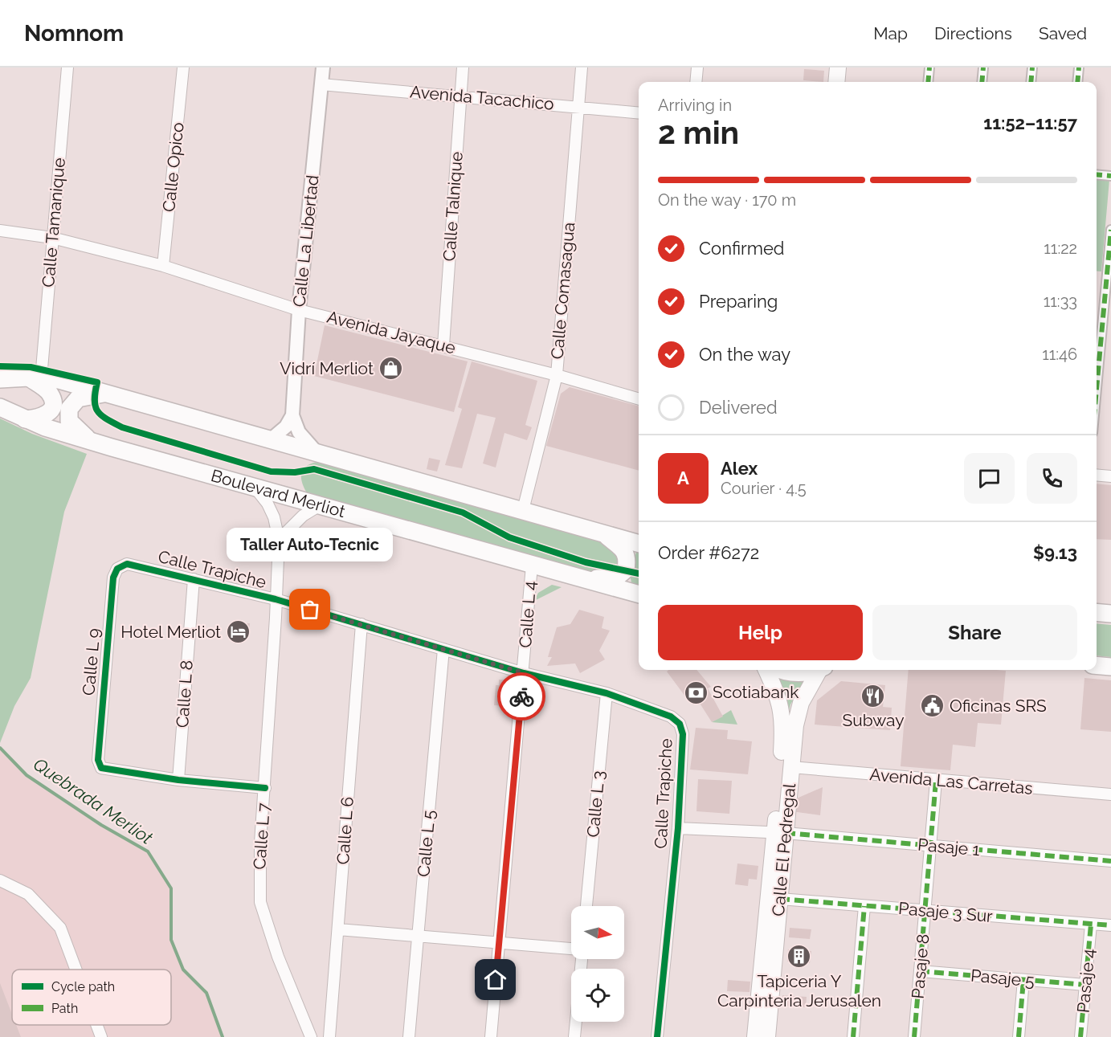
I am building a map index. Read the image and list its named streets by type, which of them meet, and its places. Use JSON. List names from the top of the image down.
{
  "streets": {
    "main road": ["Boulevard Merliot", "Calle El Pedregal"],
    "street": [
      "Avenida Tacachico",
      "Calle Opico",
      "Calle Talnique",
      "Calle Tamanique",
      "Calle La Libertad",
      "Calle Comasagua",
      "Avenida Jayaque",
      "Calle Trapiche",
      "Calle L 4",
      "Calle L 9",
      "Calle L 8",
      "Avenida Las Carretas",
      "Calle L 3",
      "Calle L 6",
      "Calle L 7",
      "Calle L 5",
      "Pasaje 1",
      "Pasaje 3 Sur",
      "Pasaje 8",
      "Pasaje 5",
      "Pasaje 4"
    ]
  },
  "crossings": [
    ["Avenida Tacachico", "Calle Talnique"],
    ["Avenida Tacachico", "Calle La Libertad"],
    ["Avenida Tacachico", "Calle Comasagua"],
    ["Calle Opico", "Avenida Jayaque"],
    ["Calle Talnique", "Avenida Jayaque"],
    ["Calle Tamanique", "Avenida Jayaque"],
    ["Calle La Libertad", "Avenida Jayaque"],
    ["Calle Comasagua", "Avenida Jayaque"],
    ["Boulevard Merliot", "Calle L 4"],
    ["Boulevard Merliot", "Calle L 7"],
    ["Calle Trapiche", "Calle L 4"],
    ["Calle Trapiche", "Calle L 9"],
    ["Calle Trapiche", "Calle L 8"],
    ["Calle Trapiche", "Calle L 3"],
    ["Calle Trapiche", "Calle L 6"],
    ["Calle Trapiche", "Calle L 7"],
    ["Calle Trapiche", "Calle L 5"],
    ["Calle Trapiche", "Pasaje 1"],
    ["Calle L 9", "Calle L 8"],
    ["Avenida Las Carretas", "Calle El Pedregal"],
    ["Avenida Las Carretas", "Pasaje 8"],
    ["Pasaje 1", "Calle El Pedregal"],
    ["Pasaje 1", "Pasaje 8"],
    ["Calle El Pedregal", "Pasaje 3 Sur"],
    ["Pasaje 3 Sur", "Pasaje 8"],
    ["Pasaje 3 Sur", "Pasaje 4"],
    ["Pasaje 8", "Pasaje 5"],
    ["Pasaje 5", "Pasaje 4"]
  ],
  "water": ["Quebrada Merliot"],
  "places": {
    "shop": ["Vidrí Merliot"],
    "other": ["Taller Auto-Tecnic"],
    "hotel": ["Hotel Merliot"],
    "bank": ["Scotiabank"],
    "restaurant": ["Subway"],
    "public building": ["Oficinas SRS"],
    "building": ["Tapiceria Y Carpinteria Jerusalen"]
  },
  "legend": ["Cycle path", "Path"],
  "north": "right",
  "page": {
    "header": "Nomnom",
    "nav": ["Map", "Directions", "Saved"],
    "heading": ["2 min", "Arriving in", "11:52–11:57"],
    "panel": [
      "Alex",
      "Courier · 4.5",
      "Order #6272",
      "$9.13"
    ],
    "bar": "On the way · 170 m",
    "list": [
      ["Confirmed", "11:22"],
      ["Preparing", "11:33"],
      ["On the way", "11:46"],
      "Delivered"
    ],
    "round": "A",
    "bubble": "Taller Auto-Tecnic",
    "buttons": ["Help", "Share"]
  }
}
